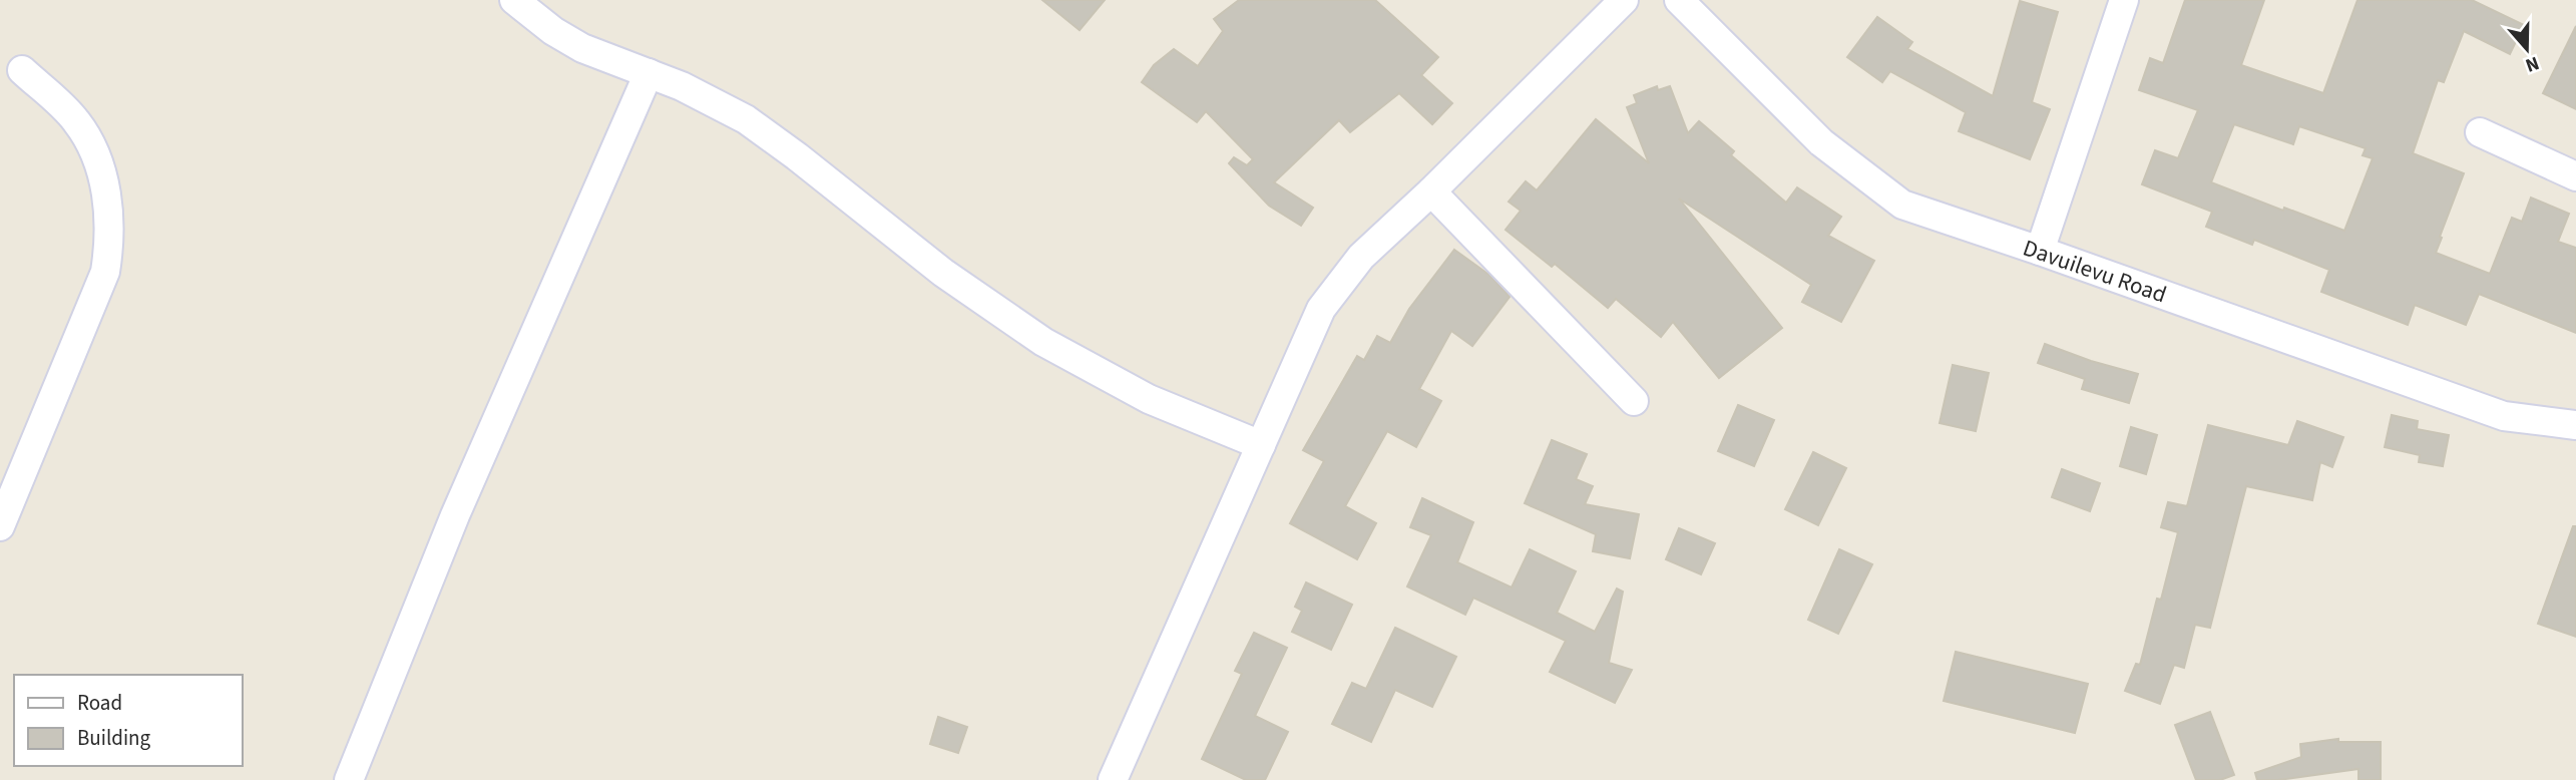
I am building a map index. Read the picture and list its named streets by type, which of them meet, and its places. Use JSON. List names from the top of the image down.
{
  "streets": {
    "street": ["Davuilevu Road"]
  },
  "legend": ["Road", "Building"],
  "north": "bottom"
}
